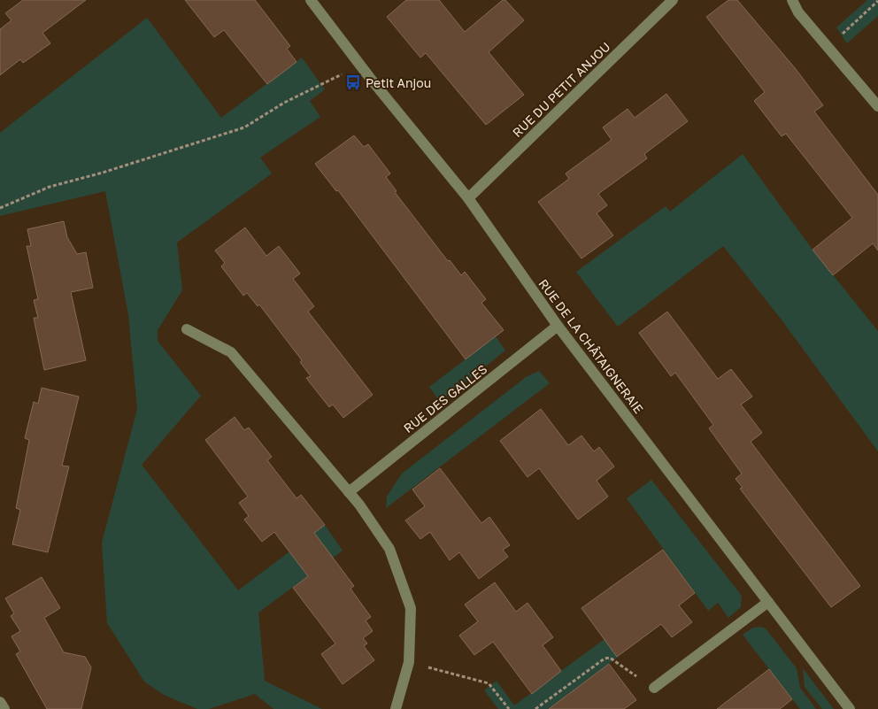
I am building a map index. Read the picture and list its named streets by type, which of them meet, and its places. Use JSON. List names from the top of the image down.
{
  "streets": {
    "street": ["RUE DU PETIT ANJOU", "RUE DE LA CHÂTAIGNERAIE", "RUE DES GALLES"]
  },
  "crossings": [
    ["RUE DU PETIT ANJOU", "RUE DE LA CHÂTAIGNERAIE"],
    ["RUE DE LA CHÂTAIGNERAIE", "RUE DES GALLES"]
  ],
  "places": {
    "bus stop": ["Petit Anjou"]
  }
}
